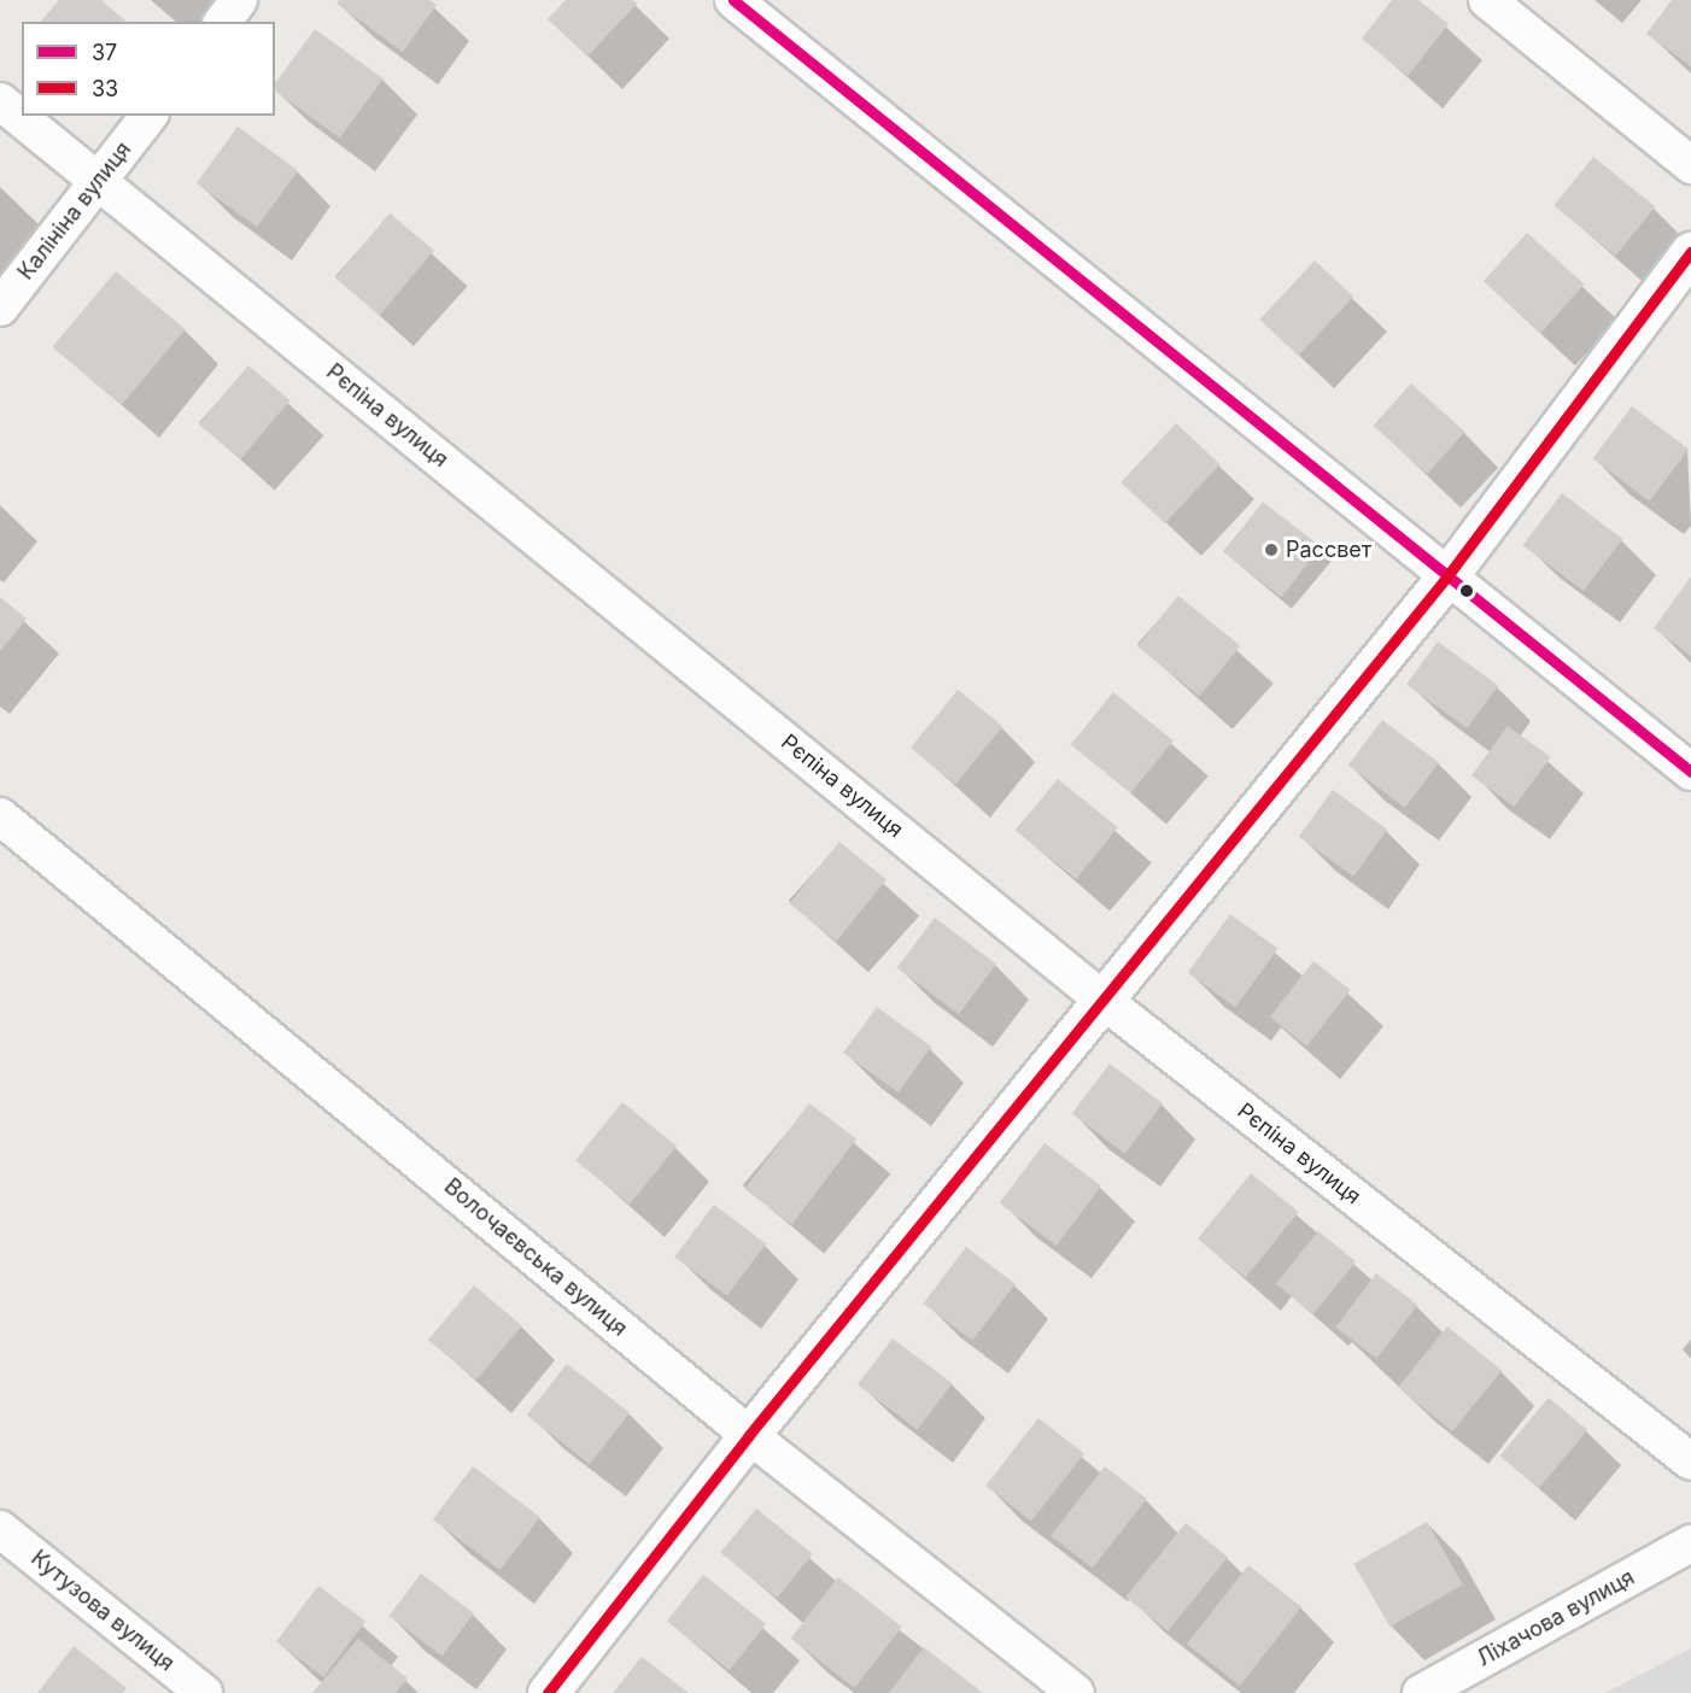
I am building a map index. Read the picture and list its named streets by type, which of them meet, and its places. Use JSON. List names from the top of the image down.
{
  "streets": {
    "street": [
      "Калініна вулиця",
      "Рєпіна вулиця",
      "Волочаєвська вулиця",
      "Кутузова вулиця",
      "Ліхачова вулиця"
    ]
  },
  "crossings": [
    ["Калініна вулиця", "Рєпіна вулиця"]
  ],
  "places": ["Рассвет"],
  "lines": ["transit line 37", "transit line 33"],
  "legend": ["37", "33"]
}
